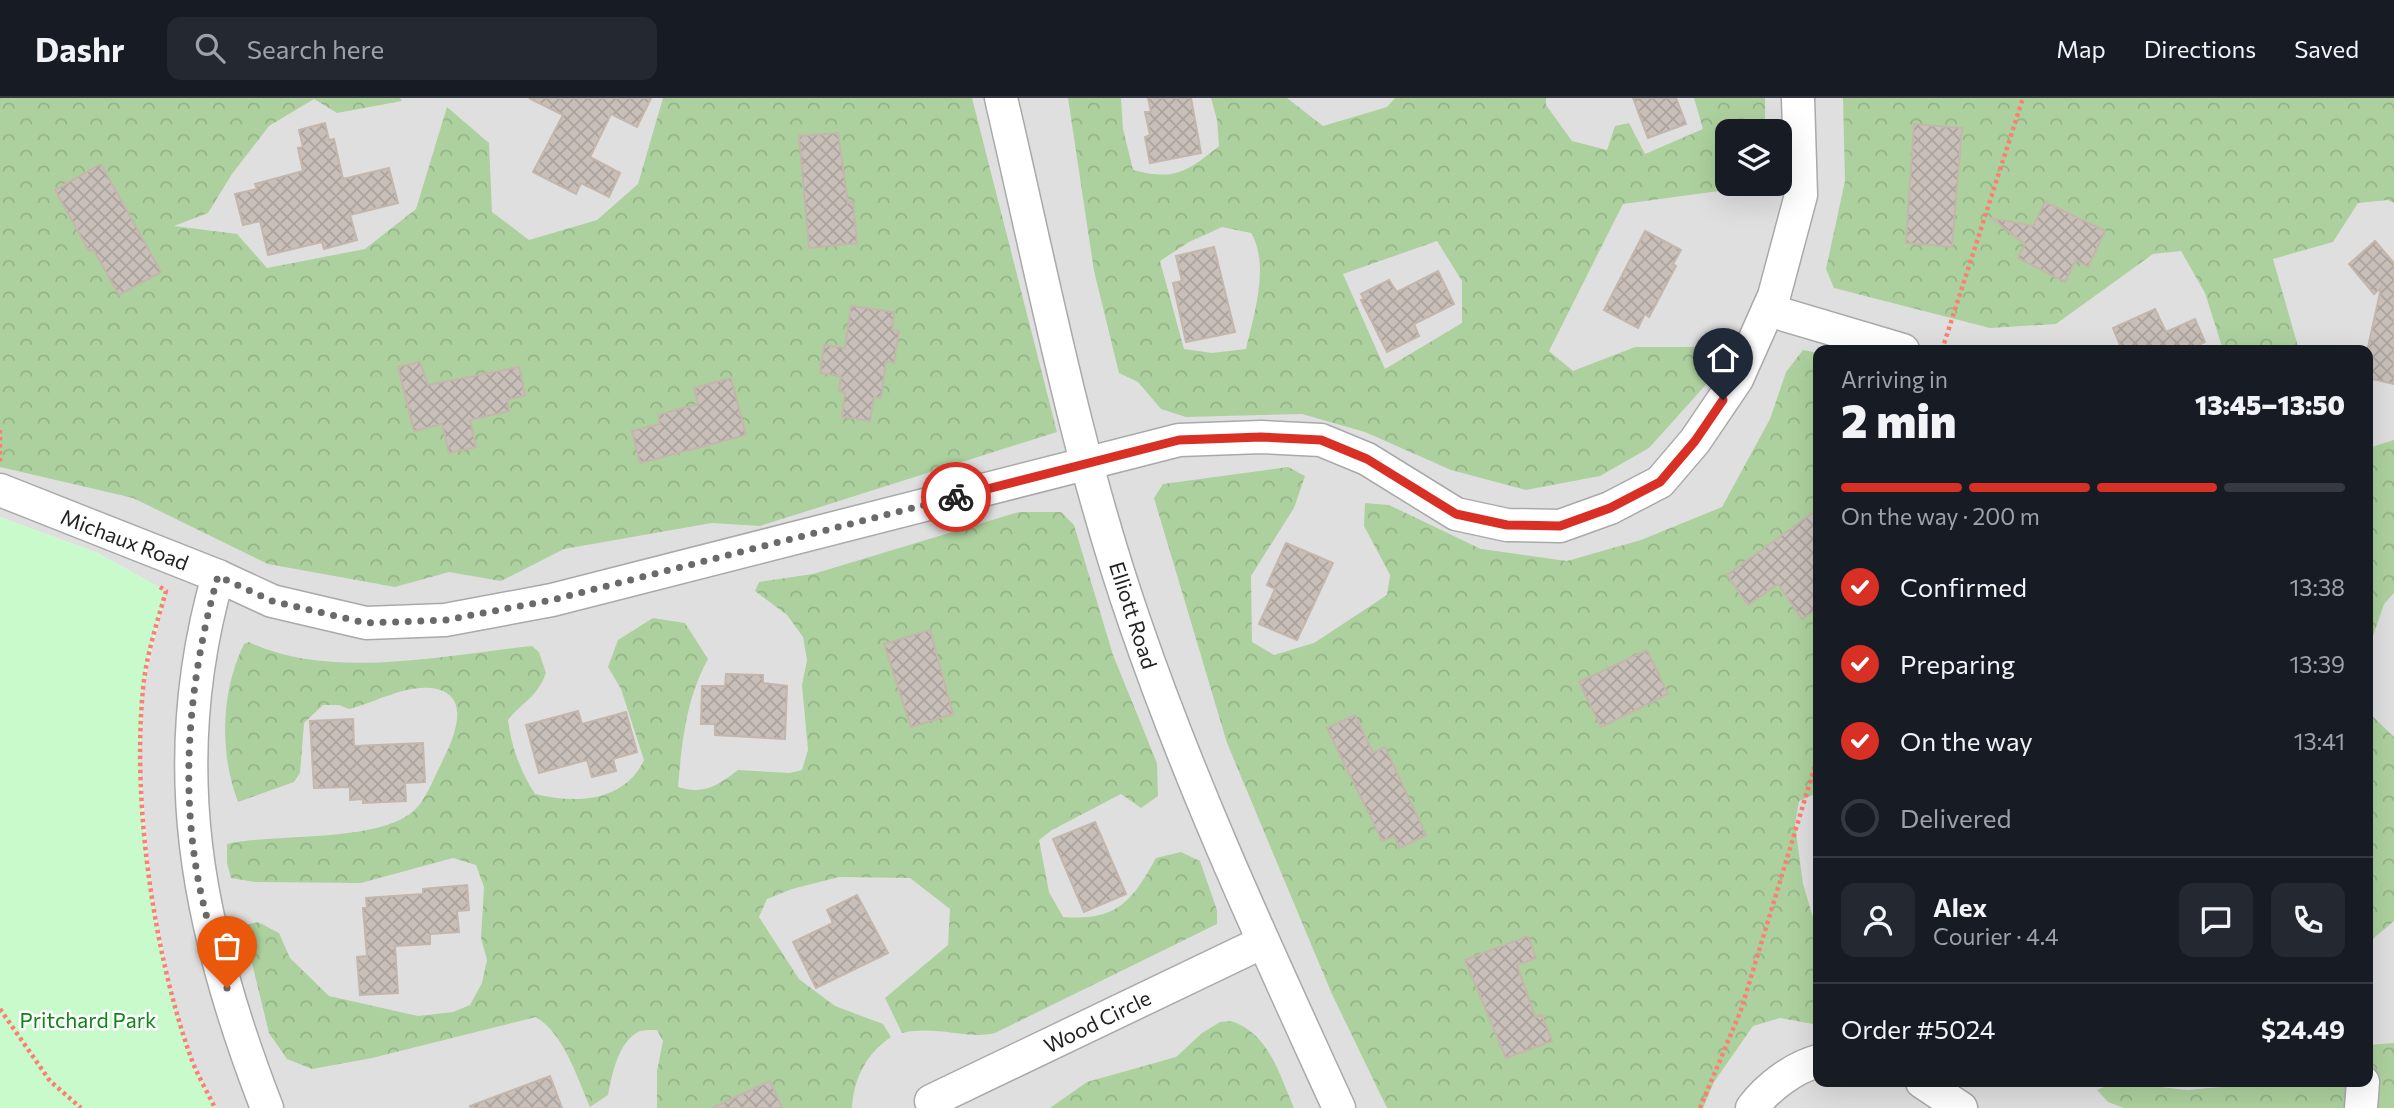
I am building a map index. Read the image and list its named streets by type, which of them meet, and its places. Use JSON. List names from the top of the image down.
{
  "streets": {
    "street": ["Michaux Road", "Elliott Road", "Wood Circle"]
  },
  "crossings": [
    ["Michaux Road", "Elliott Road"],
    ["Elliott Road", "Wood Circle"]
  ],
  "parks": ["Pritchard Park"],
  "page": {
    "header": "Dashr",
    "search": "Search here",
    "nav": ["Map", "Directions", "Saved"],
    "heading": ["2 min", "Arriving in", "13:45–13:50"],
    "panel": [
      "Alex",
      "Courier · 4.4",
      "Order #5024",
      "$24.49"
    ],
    "bar": "On the way · 200 m",
    "list": [
      ["Confirmed", "13:38"],
      ["Preparing", "13:39"],
      ["On the way", "13:41"],
      "Delivered"
    ]
  }
}
